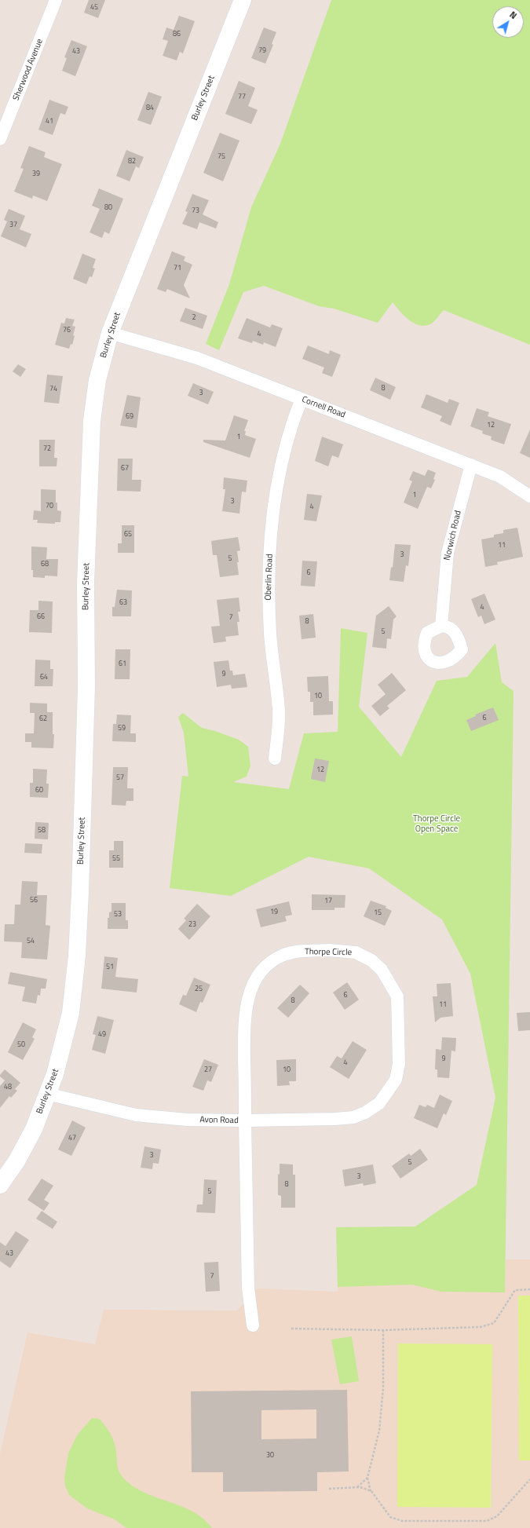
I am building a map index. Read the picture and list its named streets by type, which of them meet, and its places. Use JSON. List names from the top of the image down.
{
  "streets": {
    "main road": ["Burley Street"],
    "street": [
      "Sherwood Avenue",
      "Cornell Road",
      "Norwich Road",
      "Oberlin Road",
      "Thorpe Circle",
      "Avon Road"
    ]
  },
  "crossings": [
    ["Burley Street", "Cornell Road"],
    ["Burley Street", "Avon Road"],
    ["Cornell Road", "Norwich Road"],
    ["Cornell Road", "Oberlin Road"],
    ["Thorpe Circle", "Avon Road"]
  ],
  "parks": ["Thorpe Circle Open Space"],
  "house_numbers": [
    "45",
    "86",
    "79",
    "43",
    "77",
    "84",
    "41",
    "75",
    "82",
    "39",
    "80",
    "73",
    "37",
    "71",
    "2",
    "76",
    "4",
    "8",
    "74",
    "3",
    "69",
    "12",
    "1",
    "72",
    "67",
    "1",
    "3",
    "70",
    "4",
    "65",
    "11",
    "3",
    "5",
    "68",
    "6",
    "63",
    "4",
    "66",
    "7",
    "8",
    "5",
    "61",
    "9",
    "64",
    "10",
    "6",
    "62",
    "59",
    "12",
    "57",
    "60",
    "58",
    "55",
    "56",
    "17",
    "19",
    "15",
    "53",
    "23",
    "54",
    "51",
    "25",
    "6",
    "8",
    "11",
    "49",
    "50",
    "9",
    "4",
    "27",
    "10",
    "48",
    "47",
    "3",
    "5",
    "3",
    "8",
    "5",
    "43",
    "7",
    "30"
  ],
  "north": "top right"
}
